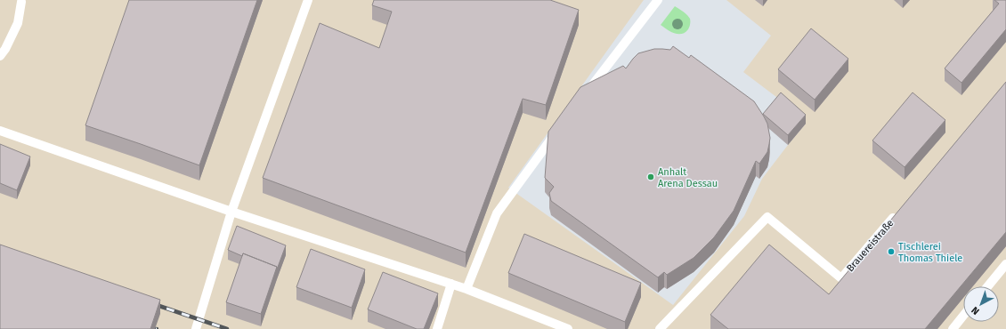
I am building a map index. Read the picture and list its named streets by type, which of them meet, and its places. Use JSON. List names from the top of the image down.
{
  "streets": {
    "lane": ["Brauereistraße"]
  },
  "places": ["Anhalt Arena Dessau", "Tischlerei Thomas Thiele"],
  "north": "bottom left"
}
